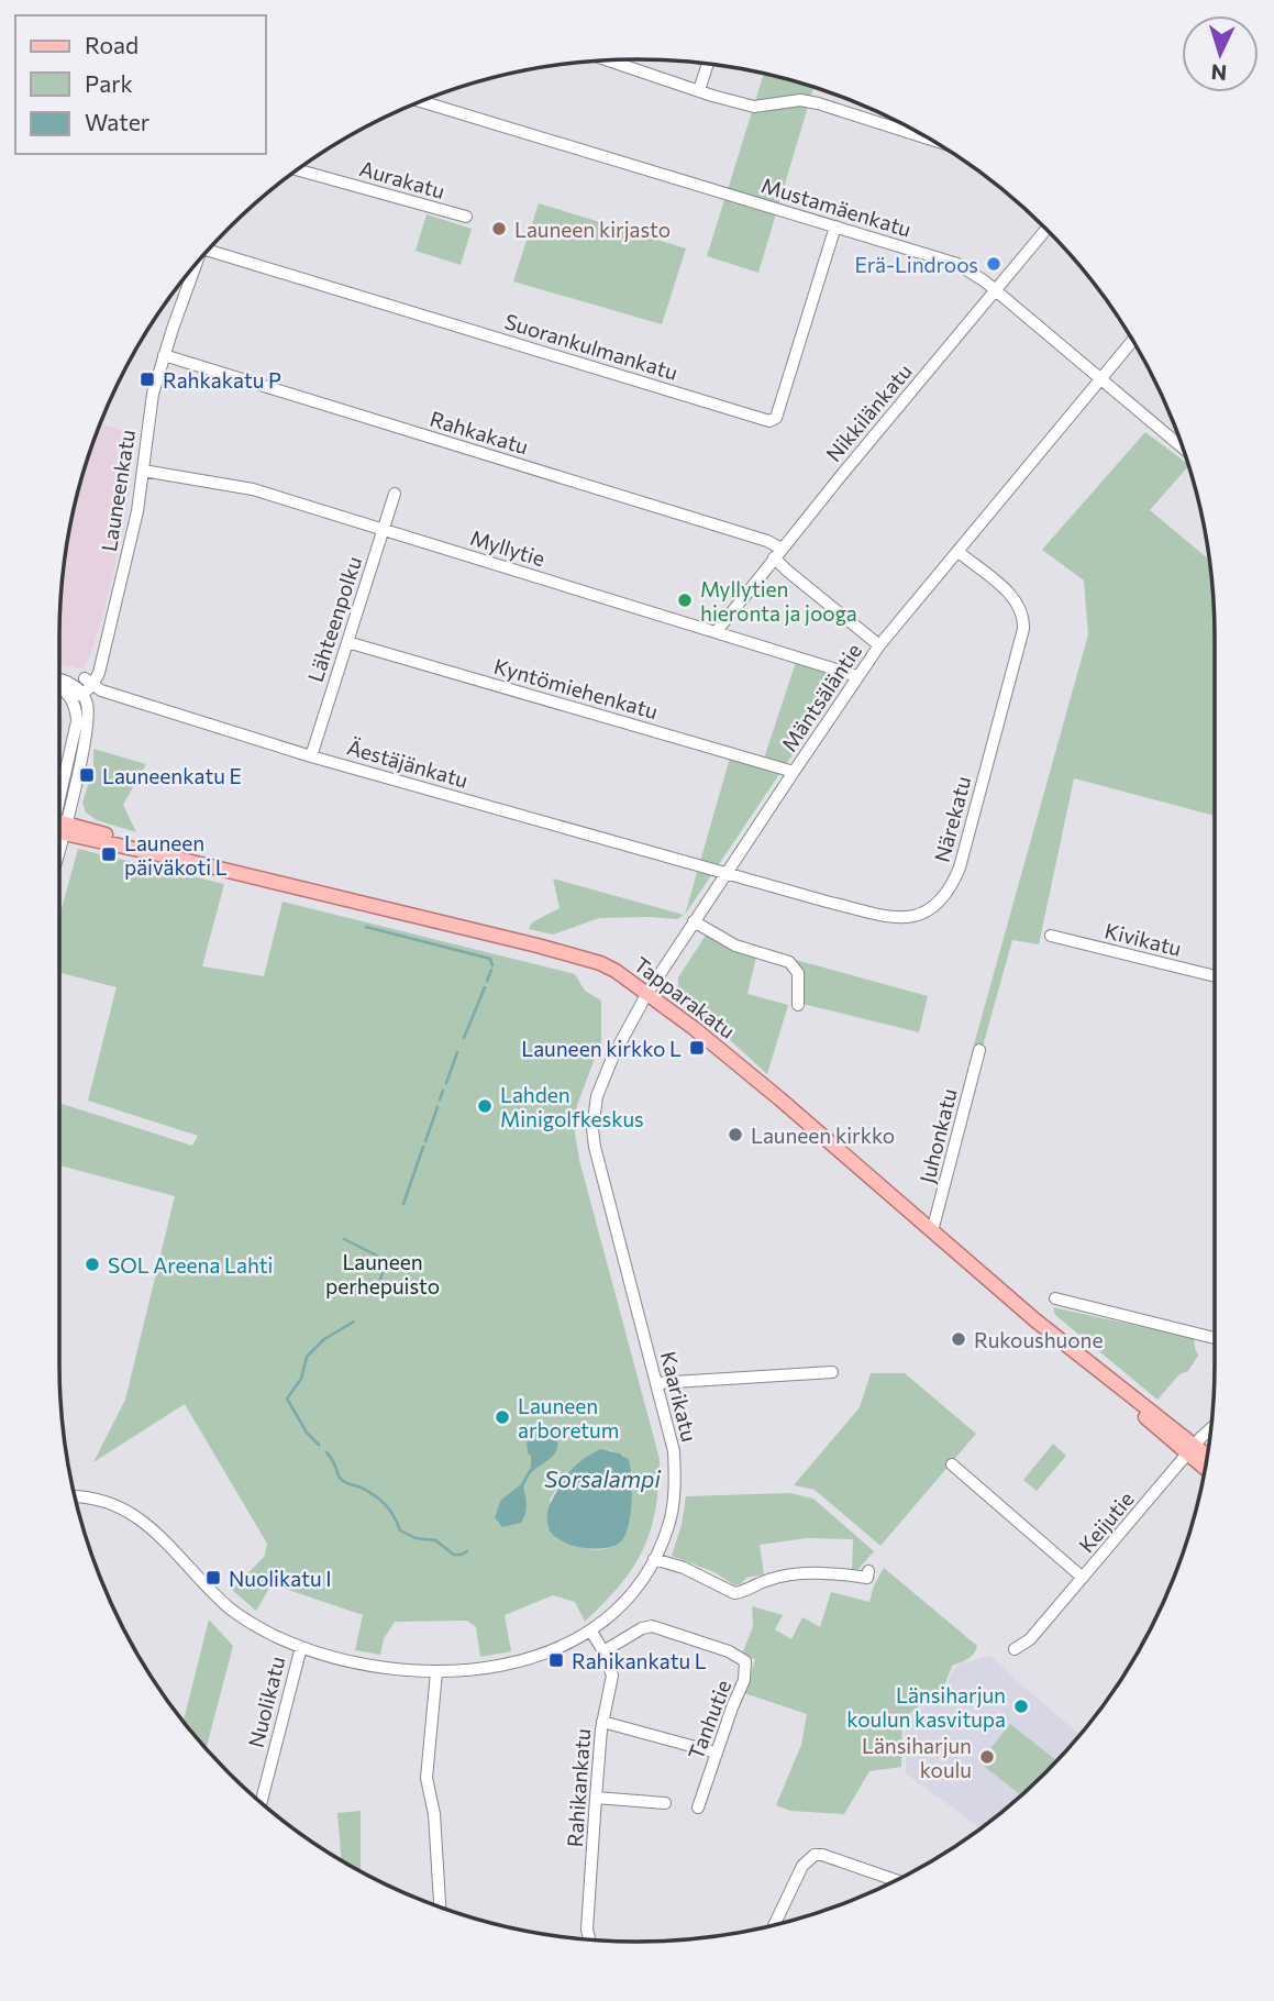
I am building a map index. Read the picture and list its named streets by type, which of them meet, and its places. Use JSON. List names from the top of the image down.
{
  "streets": {
    "main road": ["Tapparakatu"],
    "street": [
      "Aurakatu",
      "Mustamäenkatu",
      "Suorankulmankatu",
      "Nikkilänkatu",
      "Rahkakatu",
      "Launeenkatu",
      "Myllytie",
      "Lähteenpolku",
      "Kyntömiehenkatu",
      "Mäntsäläntie",
      "Äestäjänkatu",
      "Närekatu",
      "Kivikatu",
      "Juhonkatu",
      "Kaarikatu",
      "Keijutie",
      "Nuolikatu",
      "Tanhutie",
      "Rahikankatu"
    ]
  },
  "crossings": [
    ["Mustamäenkatu", "Suorankulmankatu"],
    ["Mustamäenkatu", "Nikkilänkatu"],
    ["Mustamäenkatu", "Mäntsäläntie"],
    ["Nikkilänkatu", "Rahkakatu"],
    ["Nikkilänkatu", "Myllytie"],
    ["Rahkakatu", "Launeenkatu"],
    ["Rahkakatu", "Mäntsäläntie"],
    ["Launeenkatu", "Myllytie"],
    ["Launeenkatu", "Äestäjänkatu"],
    ["Myllytie", "Lähteenpolku"],
    ["Myllytie", "Mäntsäläntie"],
    ["Lähteenpolku", "Kyntömiehenkatu"],
    ["Lähteenpolku", "Äestäjänkatu"],
    ["Kyntömiehenkatu", "Mäntsäläntie"],
    ["Mäntsäläntie", "Äestäjänkatu"],
    ["Mäntsäläntie", "Närekatu"],
    ["Mäntsäläntie", "Tapparakatu"],
    ["Mäntsäläntie", "Kaarikatu"],
    ["Äestäjänkatu", "Närekatu"],
    ["Tapparakatu", "Juhonkatu"],
    ["Tapparakatu", "Kaarikatu"],
    ["Tapparakatu", "Keijutie"],
    ["Kaarikatu", "Nuolikatu"],
    ["Kaarikatu", "Rahikankatu"],
    ["Tanhutie", "Rahikankatu"]
  ],
  "water": ["Sorsalampi"],
  "parks": ["Launeen perhepuisto"],
  "places": {
    "other": [
      "Launeen kirjasto",
      "Erä-Lindroos",
      "Myllytien hieronta ja jooga",
      "Lahden Minigolfkeskus",
      "Launeen kirkko",
      "SOL Areena Lahti",
      "Rukoushuone",
      "Launeen arboretum",
      "Länsiharjun koulun kasvitupa",
      "Länsiharjun koulu"
    ],
    "transit": [
      "Rahkakatu P",
      "Launeenkatu E",
      "Launeen päiväkoti L",
      "Launeen kirkko L",
      "Nuolikatu I",
      "Rahikankatu L"
    ]
  },
  "legend": ["Road", "Park", "Water"],
  "north": "bottom"
}
